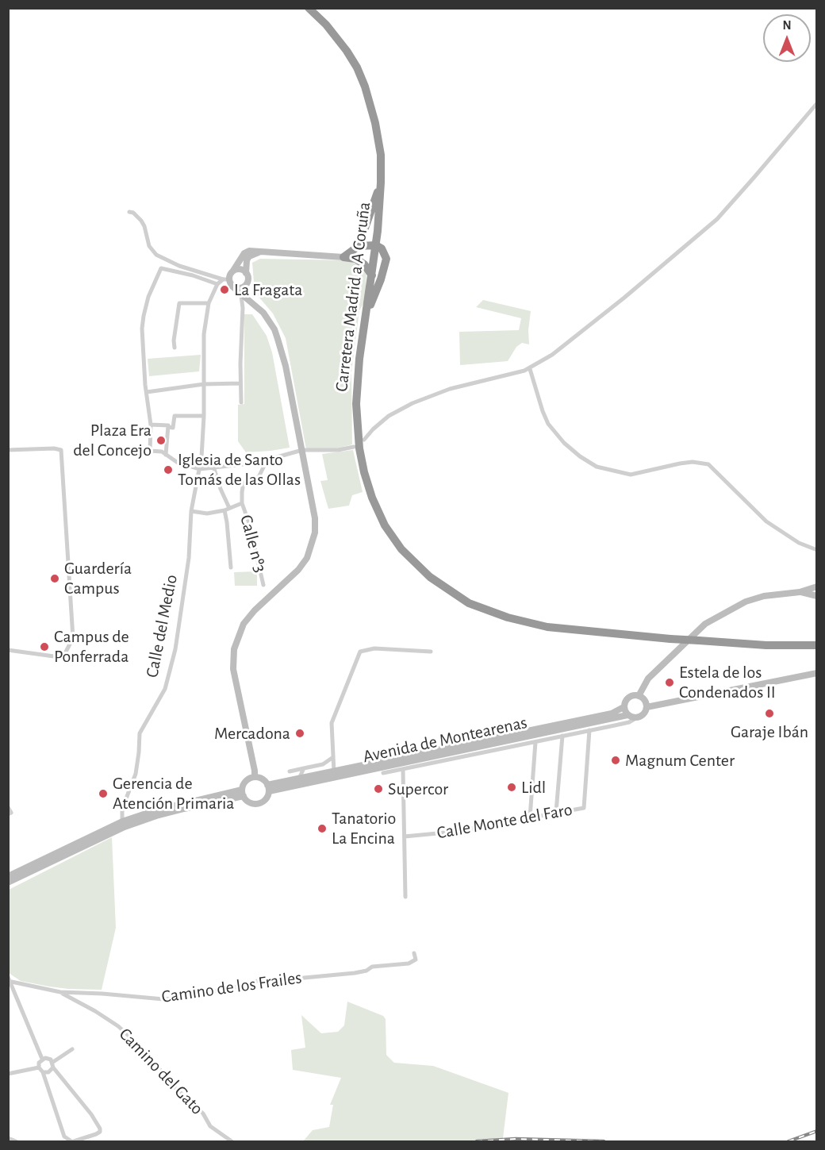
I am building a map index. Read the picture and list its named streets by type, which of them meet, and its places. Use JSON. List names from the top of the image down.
{
  "streets": {
    "highway": ["Carretera Madrid a A Coruña"],
    "main road": ["Avenida de Montearenas"],
    "street": [
      "Calle nº3",
      "Calle del Medio",
      "Calle Monte del Faro",
      "Camino de los Frailes",
      "Camino del Gato"
    ]
  },
  "crossings": [
    ["Camino de los Frailes", "Camino del Gato"]
  ],
  "places": [
    "La Fragata",
    "Plaza Era del Concejo",
    "Iglesia de Santo Tomás de las Ollas",
    "Guardería Campus",
    "Campus de Ponferrada",
    "Estela de los Condenados II",
    "Garaje Ibán",
    "Mercadona",
    "Magnum Center",
    "Lidl",
    "Supercor",
    "Gerencia de Atención Primaria",
    "Tanatorio La Encina"
  ],
  "north": "top"
}
